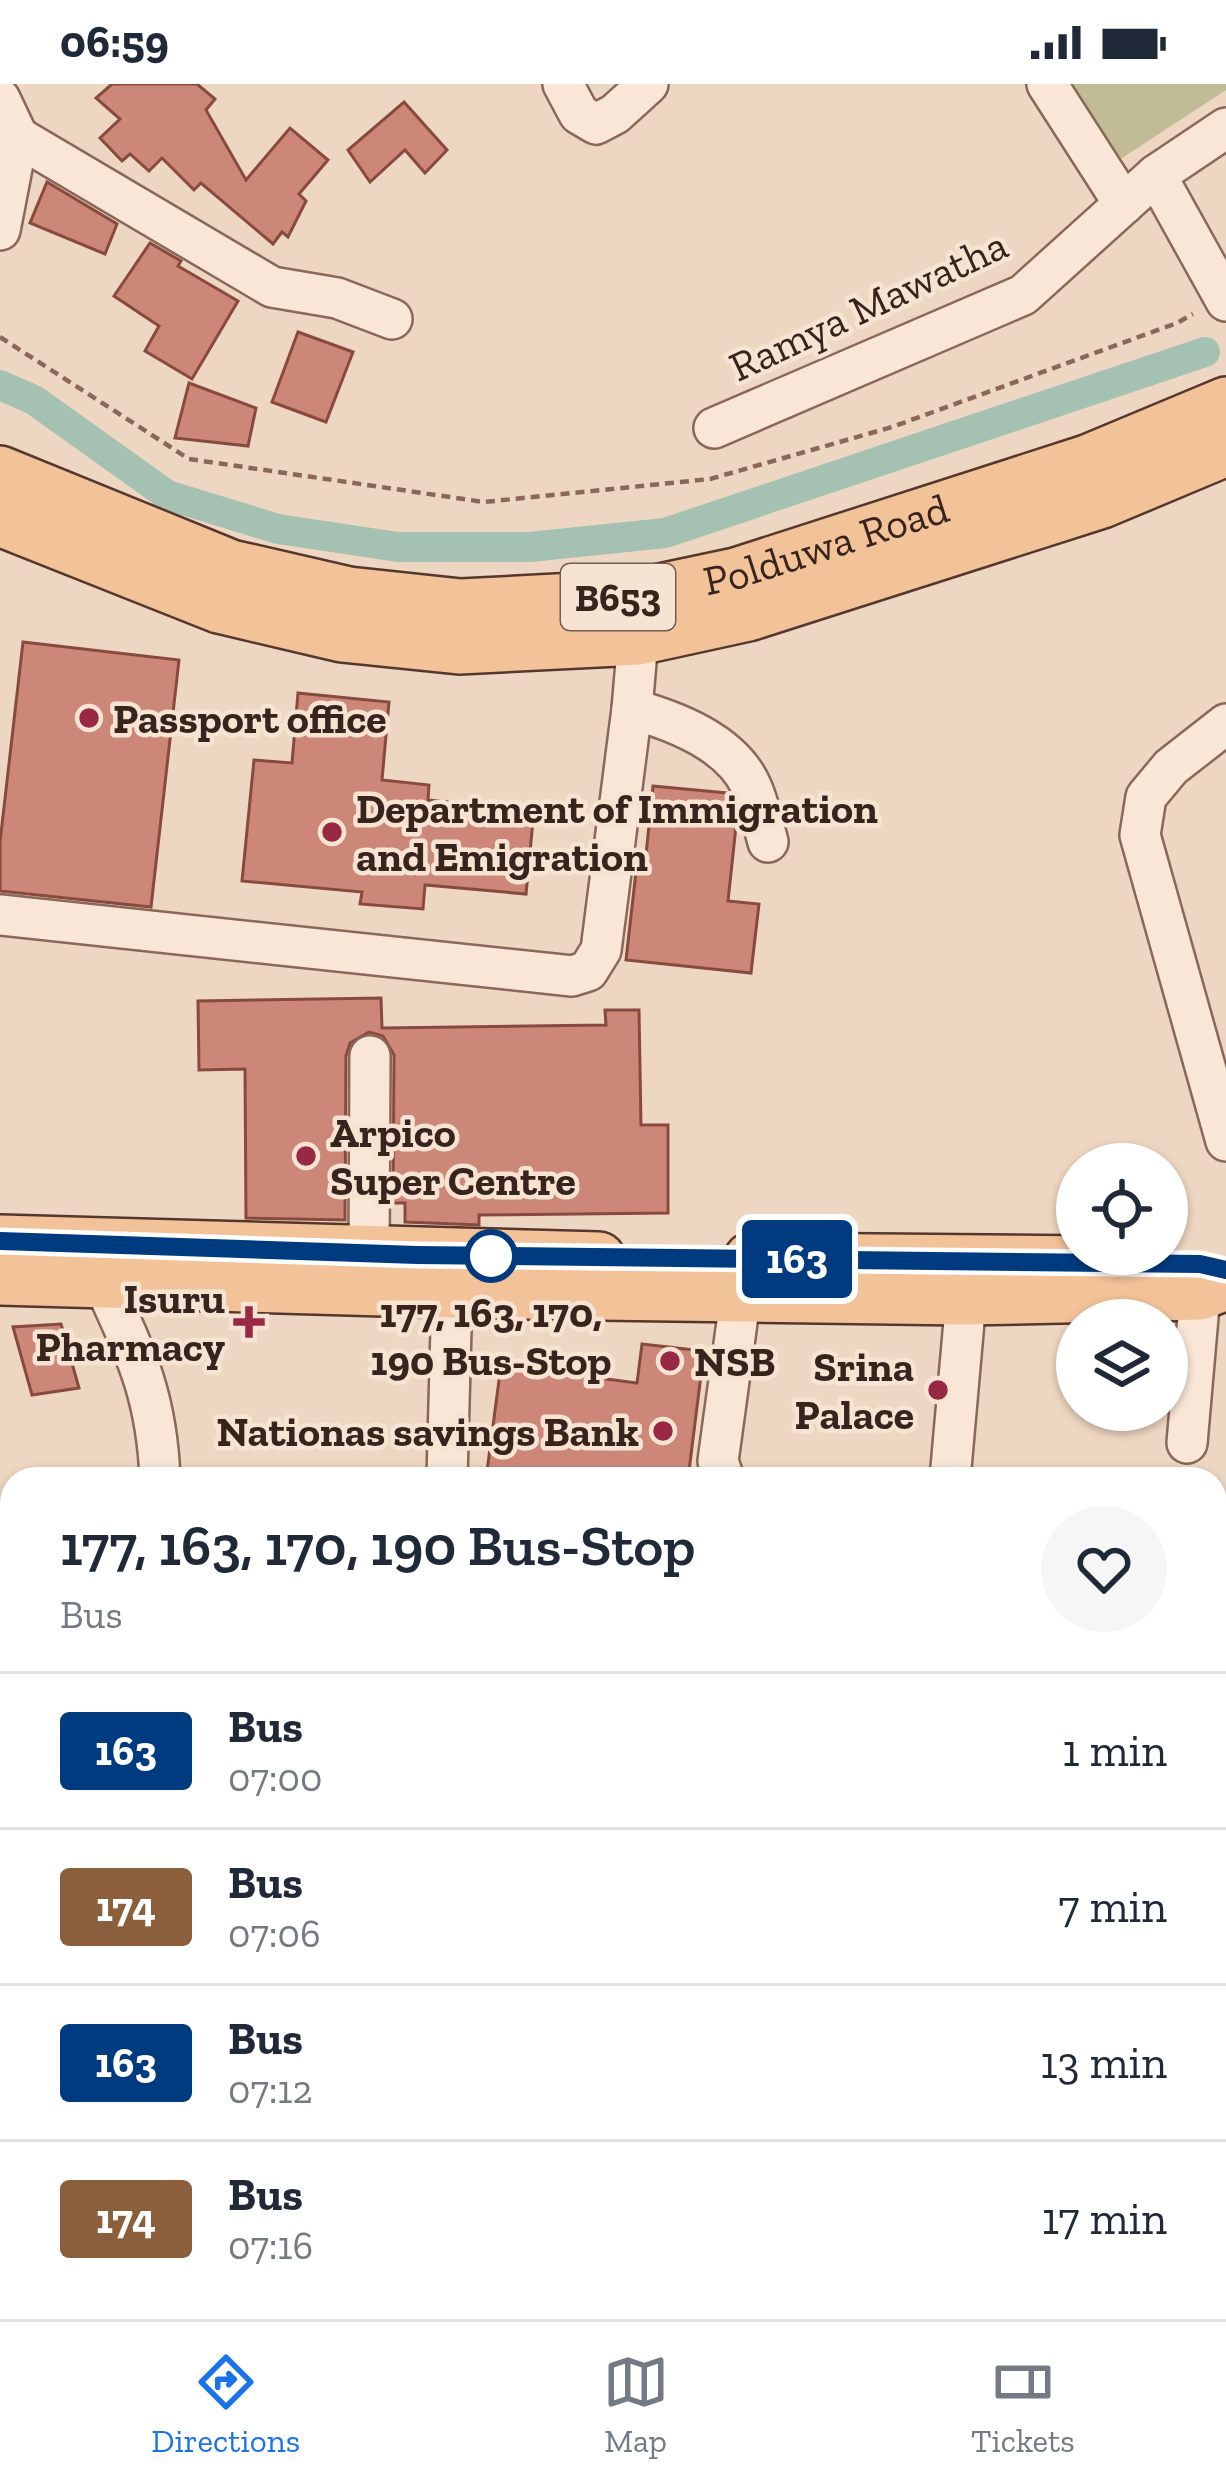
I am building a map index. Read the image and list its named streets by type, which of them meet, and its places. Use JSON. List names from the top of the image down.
{
  "streets": {
    "main road": ["Polduwa Road", "B653"],
    "street": ["Ramya Mawatha"]
  },
  "places": {
    "other": [
      "Passport office",
      "Department of Immigration and Emigration",
      "Arpico Super Centre",
      "177, 163, 170, 190 Bus-Stop",
      "NSB",
      "Srina Palace",
      "Nationas savings Bank"
    ],
    "health": ["Isuru Pharmacy"]
  },
  "lines": ["bus line 163"],
  "page": {
    "status": "06:59",
    "on_map": "163",
    "heading": ["177, 163, 170, 190 Bus-Stop", "Bus"],
    "list": [
      {
        "mark": "163",
        "name": "Bus",
        "note": "07:00",
        "value": "1 min"
      },
      {
        "mark": "174",
        "name": "Bus",
        "note": "07:06",
        "value": "7 min"
      },
      {
        "mark": "163",
        "name": "Bus",
        "note": "07:12",
        "value": "13 min"
      },
      {
        "mark": "174",
        "name": "Bus",
        "note": "07:16",
        "value": "17 min"
      }
    ],
    "tabs": ["Directions", "Map", "Tickets"]
  }
}
